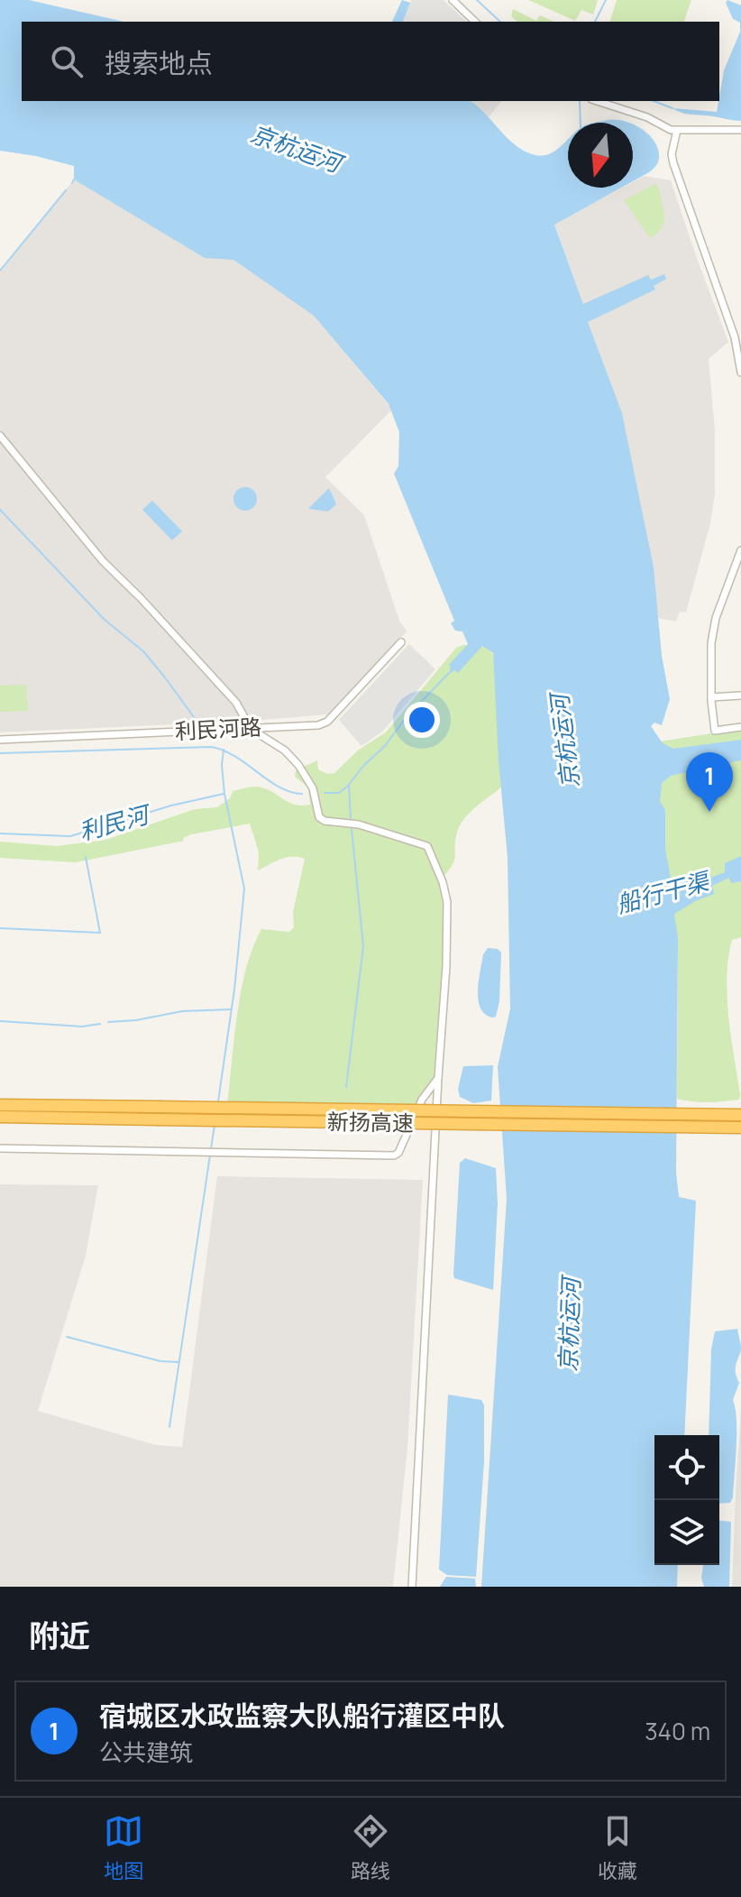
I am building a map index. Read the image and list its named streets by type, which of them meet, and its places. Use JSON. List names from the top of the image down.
{
  "streets": {
    "highway": ["新扬高速"],
    "street": ["利民河路"]
  },
  "water": ["京杭运河", "利民河", "船行干渠"],
  "north": "bottom",
  "page": {
    "search": "搜索地点",
    "pins": "1",
    "heading": "附近",
    "list": [
      {
        "mark": "1",
        "name": "宿城区水政监察大队船行灌区中队",
        "note": "公共建筑",
        "value": "340 m"
      }
    ],
    "nav": ["地图", "路线", "收藏"]
  }
}
